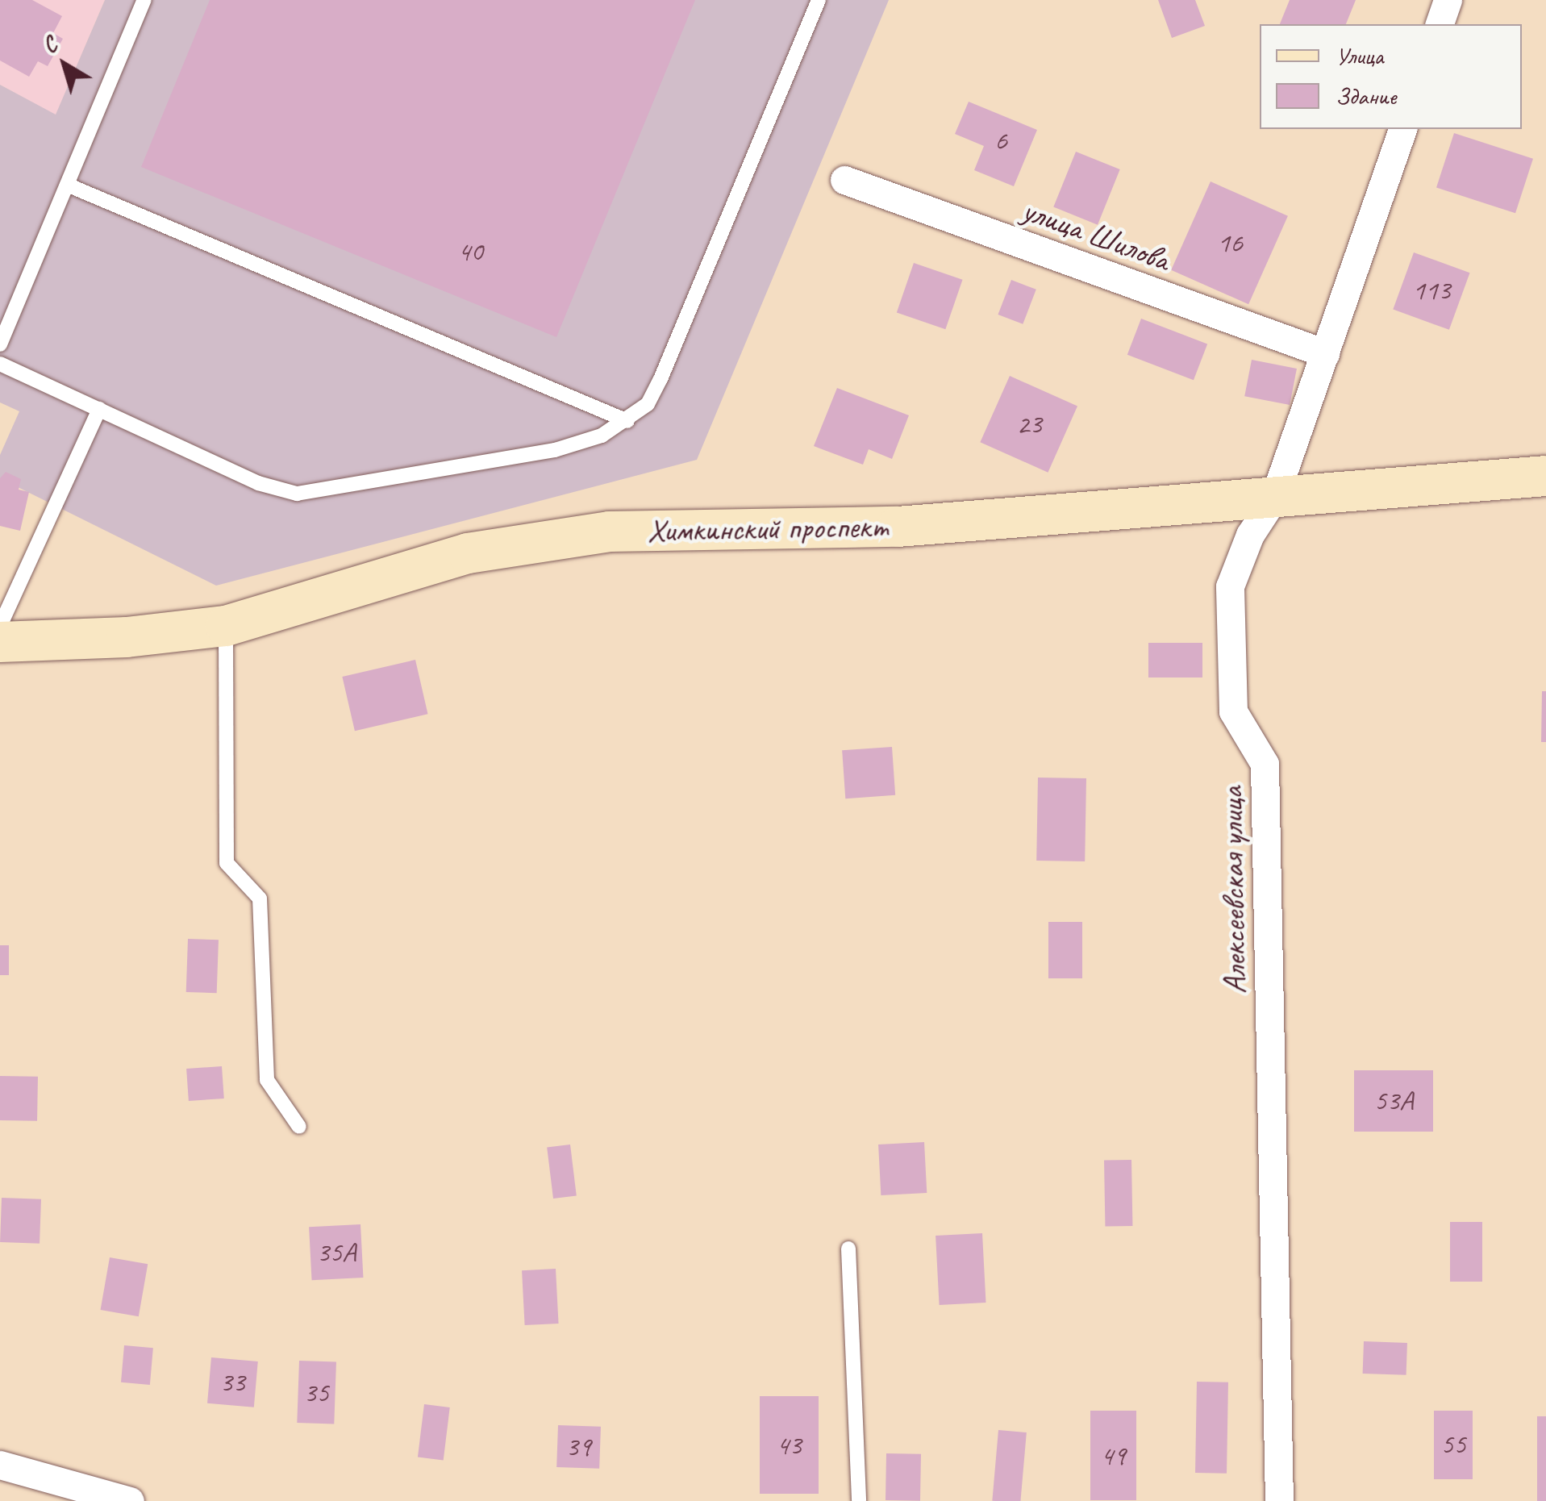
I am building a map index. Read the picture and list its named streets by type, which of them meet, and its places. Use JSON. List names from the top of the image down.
{
  "streets": {
    "street": ["улица Шилова", "Химкинский проспект", "Алексеевская улица"]
  },
  "crossings": [
    ["улица Шилова", "Алексеевская улица"],
    ["Химкинский проспект", "Алексеевская улица"]
  ],
  "house_numbers": [
    "6",
    "16",
    "40",
    "113",
    "23",
    "53А",
    "35А",
    "33",
    "35",
    "55",
    "43",
    "39",
    "49"
  ],
  "legend": ["Улица", "Здание"],
  "north": "top left"
}
